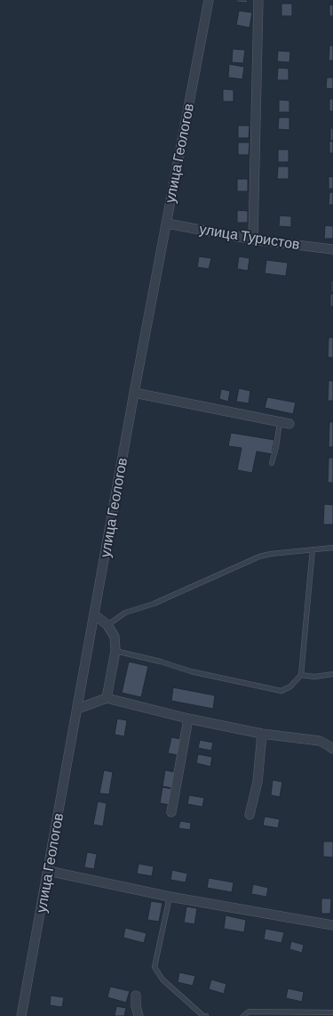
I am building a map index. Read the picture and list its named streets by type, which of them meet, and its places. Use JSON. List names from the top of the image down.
{
  "streets": {
    "street": ["улица Геологов", "улица Туристов"]
  },
  "crossings": [
    ["улица Геологов", "улица Туристов"]
  ]
}
